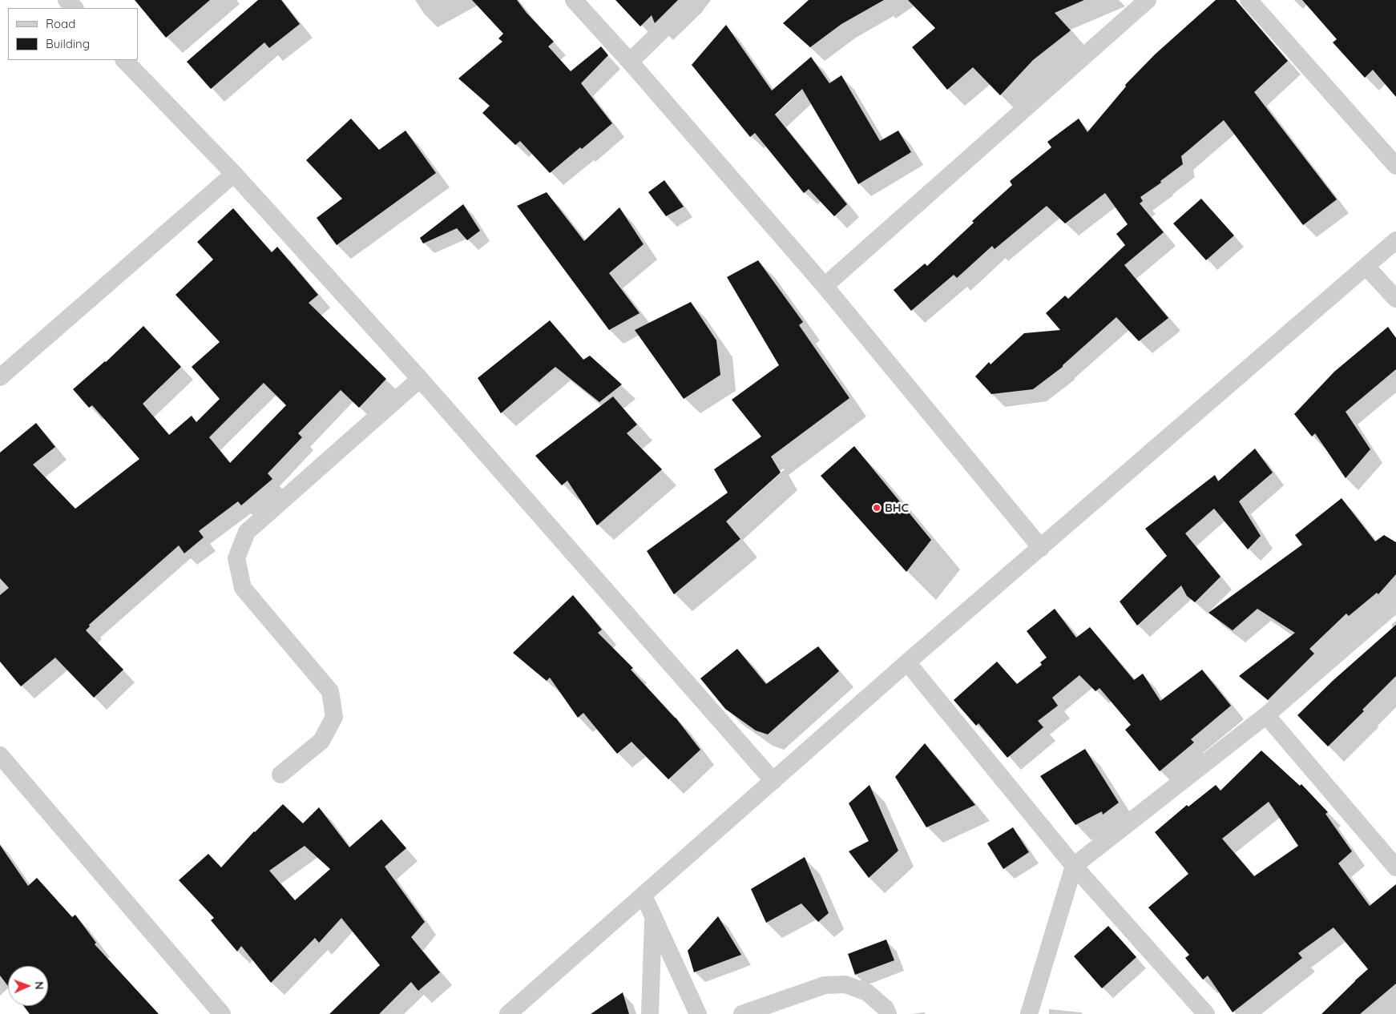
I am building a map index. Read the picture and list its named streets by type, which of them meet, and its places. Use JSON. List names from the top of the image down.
{
  "places": ["BHC"],
  "legend": ["Road", "Building"],
  "north": "right"
}
